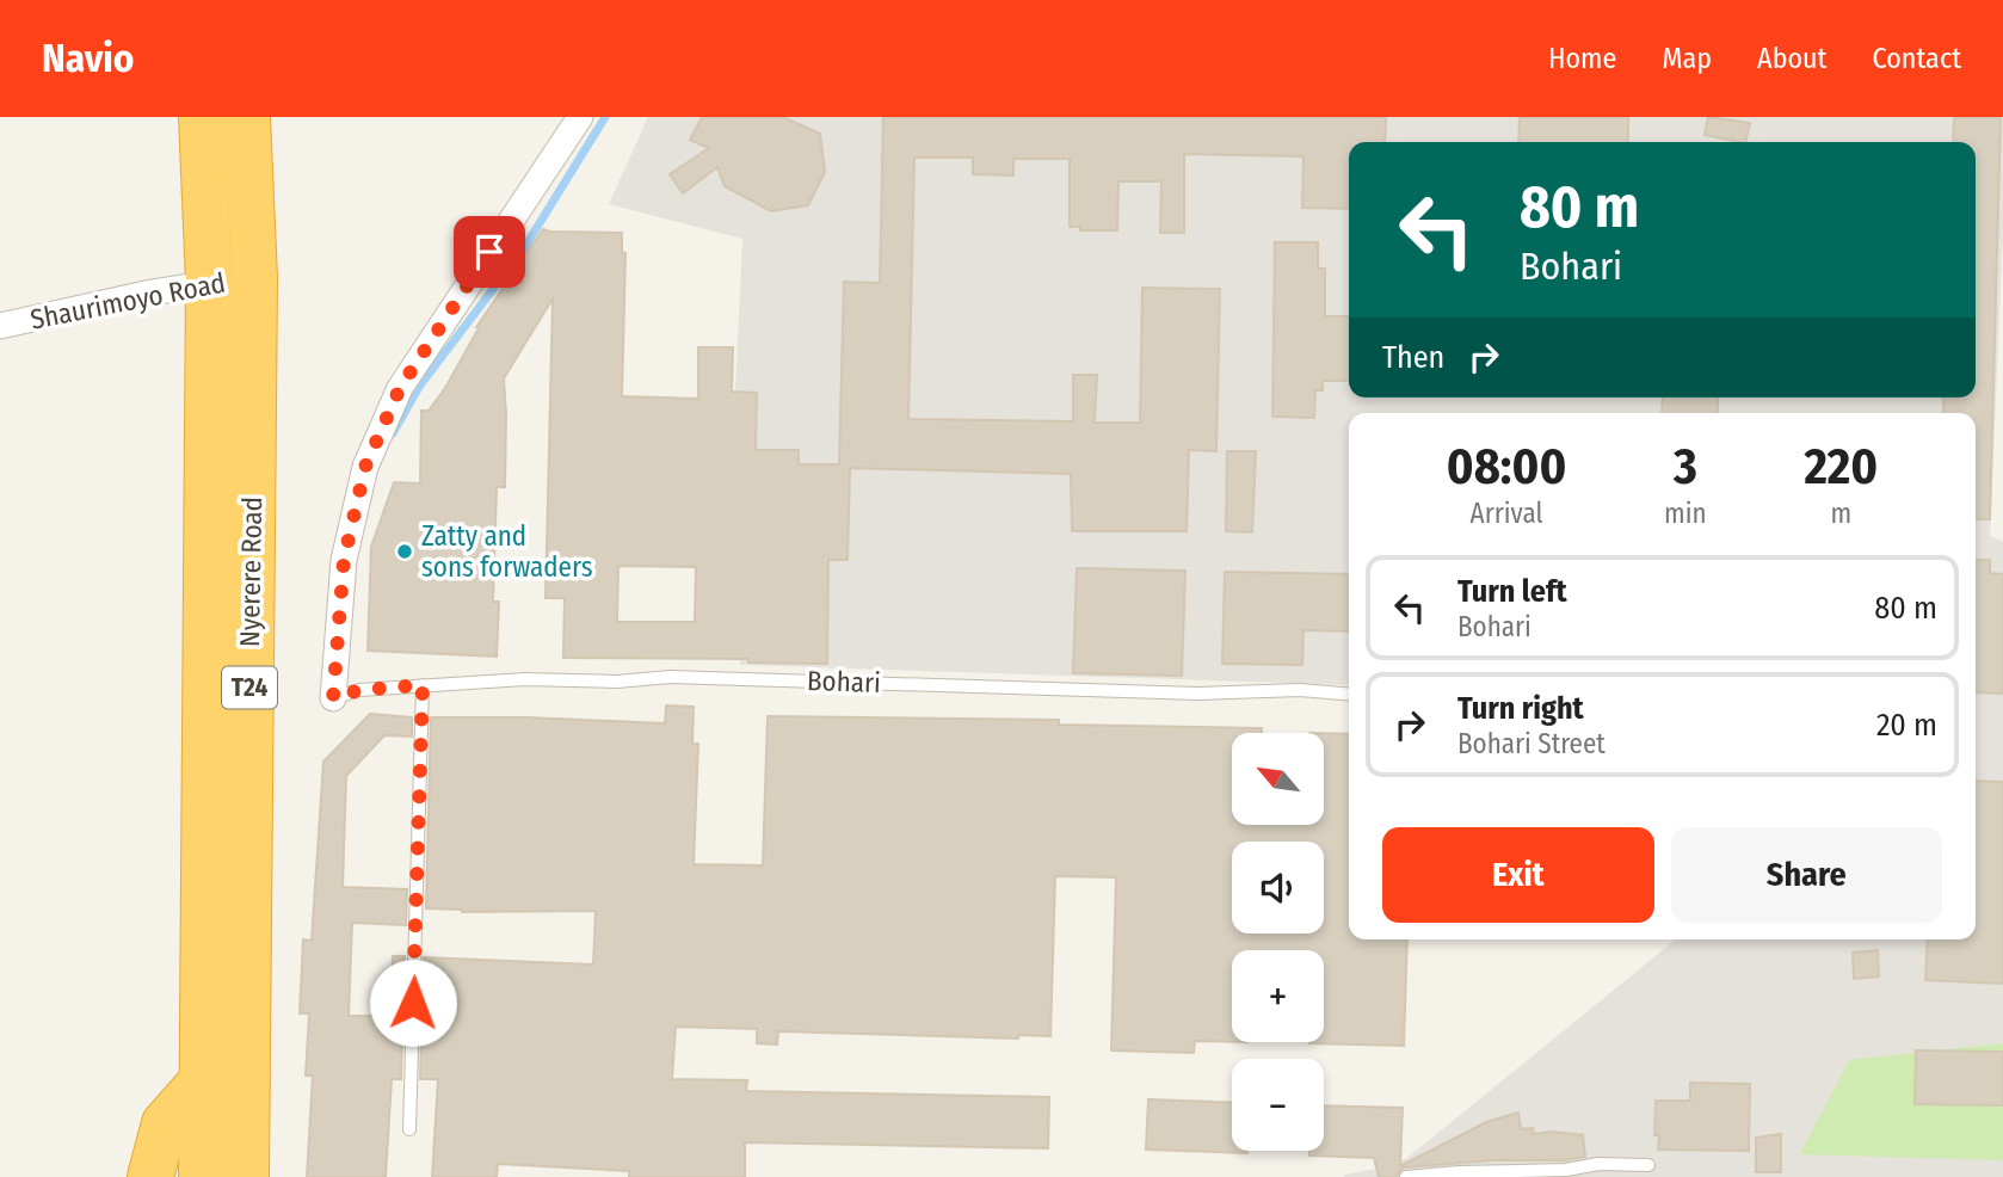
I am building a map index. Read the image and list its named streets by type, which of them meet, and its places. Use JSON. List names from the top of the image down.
{
  "streets": {
    "highway": ["Nyerere Road", "T24"],
    "street": ["Shaurimoyo Road"],
    "lane": ["Bohari"]
  },
  "crossings": [
    ["Shaurimoyo Road", "Nyerere Road"]
  ],
  "places": ["Zatty and sons forwaders"],
  "north": "top left",
  "page": {
    "header": "Navio",
    "nav": [
      "Home",
      "Map",
      "About",
      "Contact"
    ],
    "turn": ["80 m", "Bohari"],
    "then": "Then",
    "eta": [
      "08:00",
      "Arrival",
      "3",
      "min",
      "220",
      "m"
    ],
    "list": [
      {
        "name": "Turn left",
        "note": "Bohari",
        "value": "80 m"
      },
      {
        "name": "Turn right",
        "note": "Bohari Street",
        "value": "20 m"
      }
    ],
    "map_buttons": ["+", "−"],
    "buttons": ["Exit", "Share"]
  }
}
